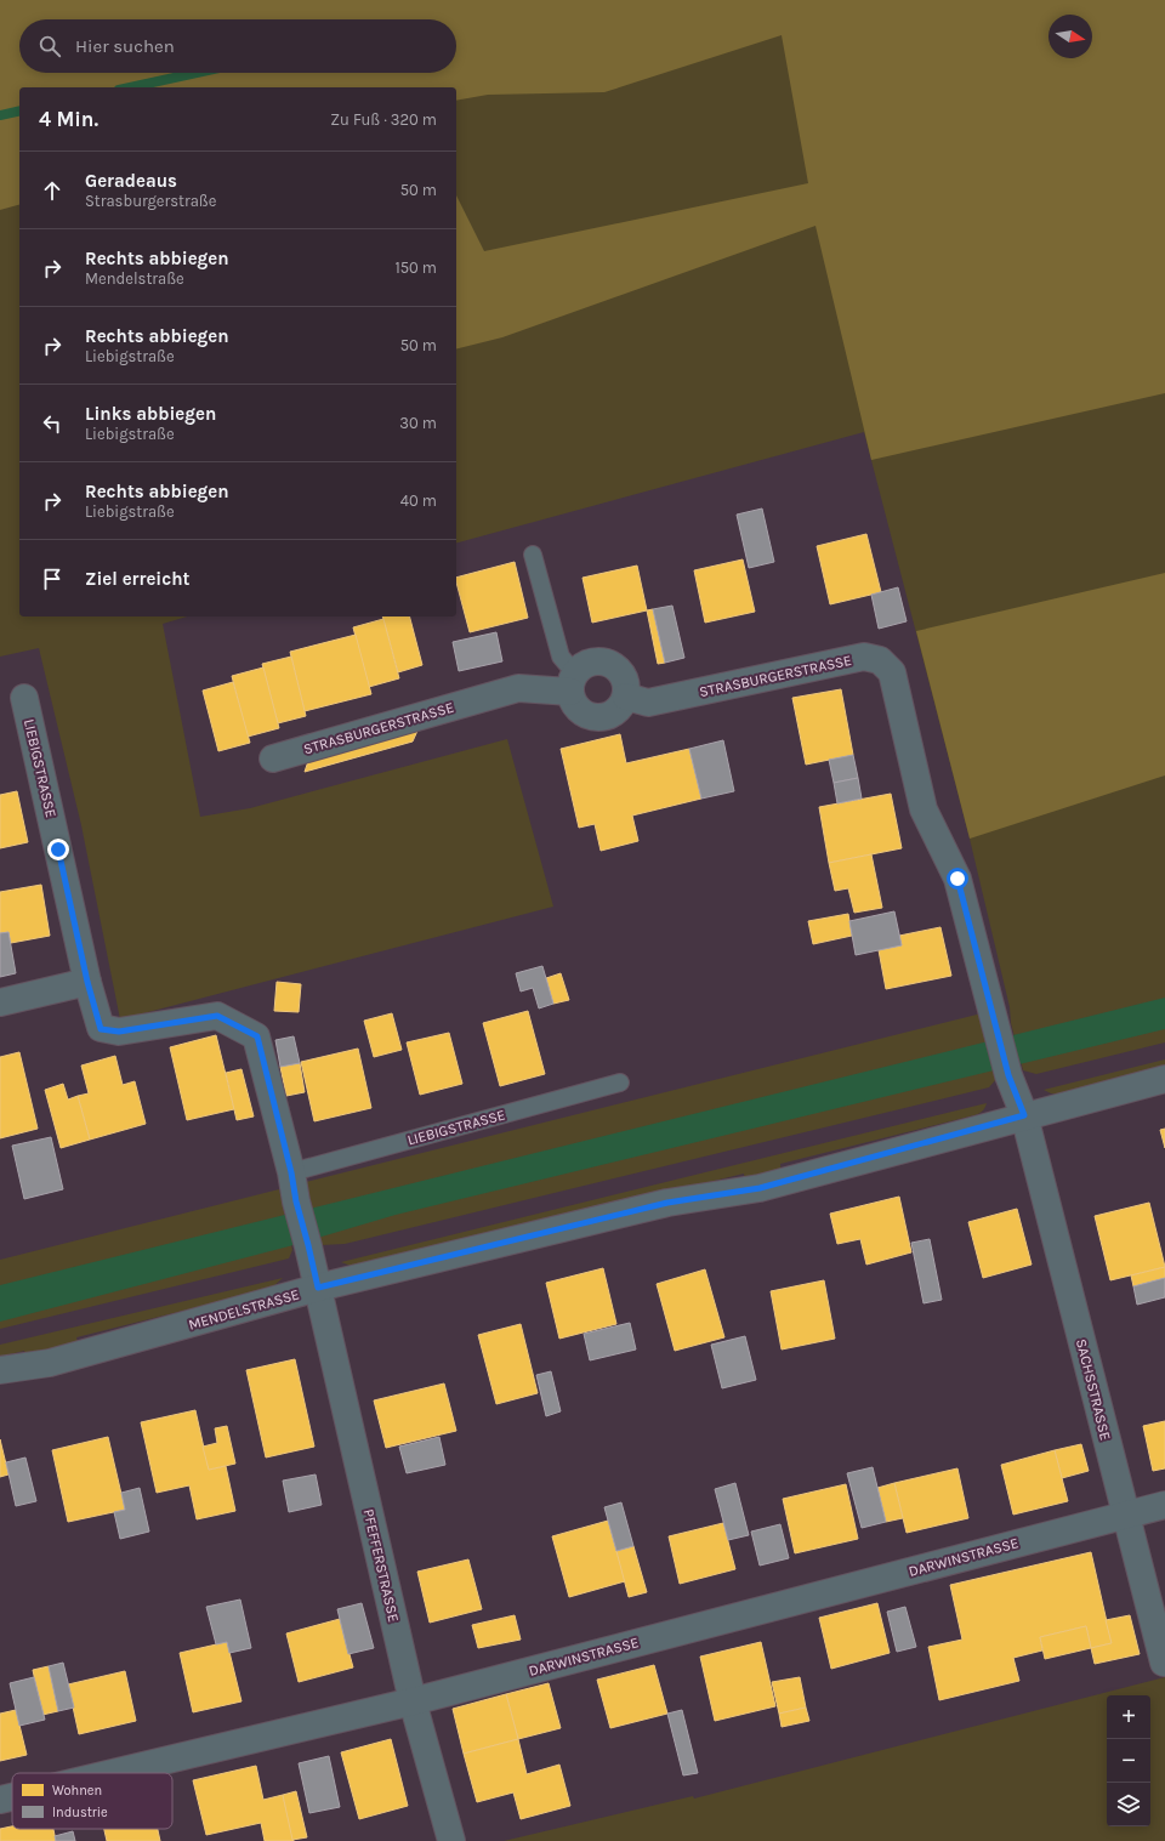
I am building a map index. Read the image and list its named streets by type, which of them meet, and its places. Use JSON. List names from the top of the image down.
{
  "streets": {
    "street": [
      "STRASBURGERSTRASSE",
      "LIEBIGSTRASSE",
      "MENDELSTRASSE",
      "SACHSSTRASSE",
      "DARWINSTRASSE",
      "PFEFFERSTRASSE"
    ]
  },
  "crossings": [
    ["STRASBURGERSTRASSE", "MENDELSTRASSE"],
    ["STRASBURGERSTRASSE", "SACHSSTRASSE"],
    ["LIEBIGSTRASSE", "MENDELSTRASSE"],
    ["LIEBIGSTRASSE", "PFEFFERSTRASSE"],
    ["MENDELSTRASSE", "SACHSSTRASSE"],
    ["MENDELSTRASSE", "PFEFFERSTRASSE"],
    ["SACHSSTRASSE", "DARWINSTRASSE"],
    ["DARWINSTRASSE", "PFEFFERSTRASSE"]
  ],
  "legend": ["Wohnen", "Industrie"],
  "north": "right",
  "page": {
    "search": "Hier suchen",
    "heading": ["4 Min.", "Zu Fuß · 320 m"],
    "list": [
      ["Geradeaus", "Strasburgerstraße", "50 m"],
      ["Rechts abbiegen", "Mendelstraße", "150 m"],
      ["Rechts abbiegen", "Liebigstraße", "50 m"],
      ["Links abbiegen", "Liebigstraße", "30 m"],
      ["Rechts abbiegen", "Liebigstraße", "40 m"],
      "Ziel erreicht"
    ],
    "map_buttons": ["+", "−"]
  }
}
